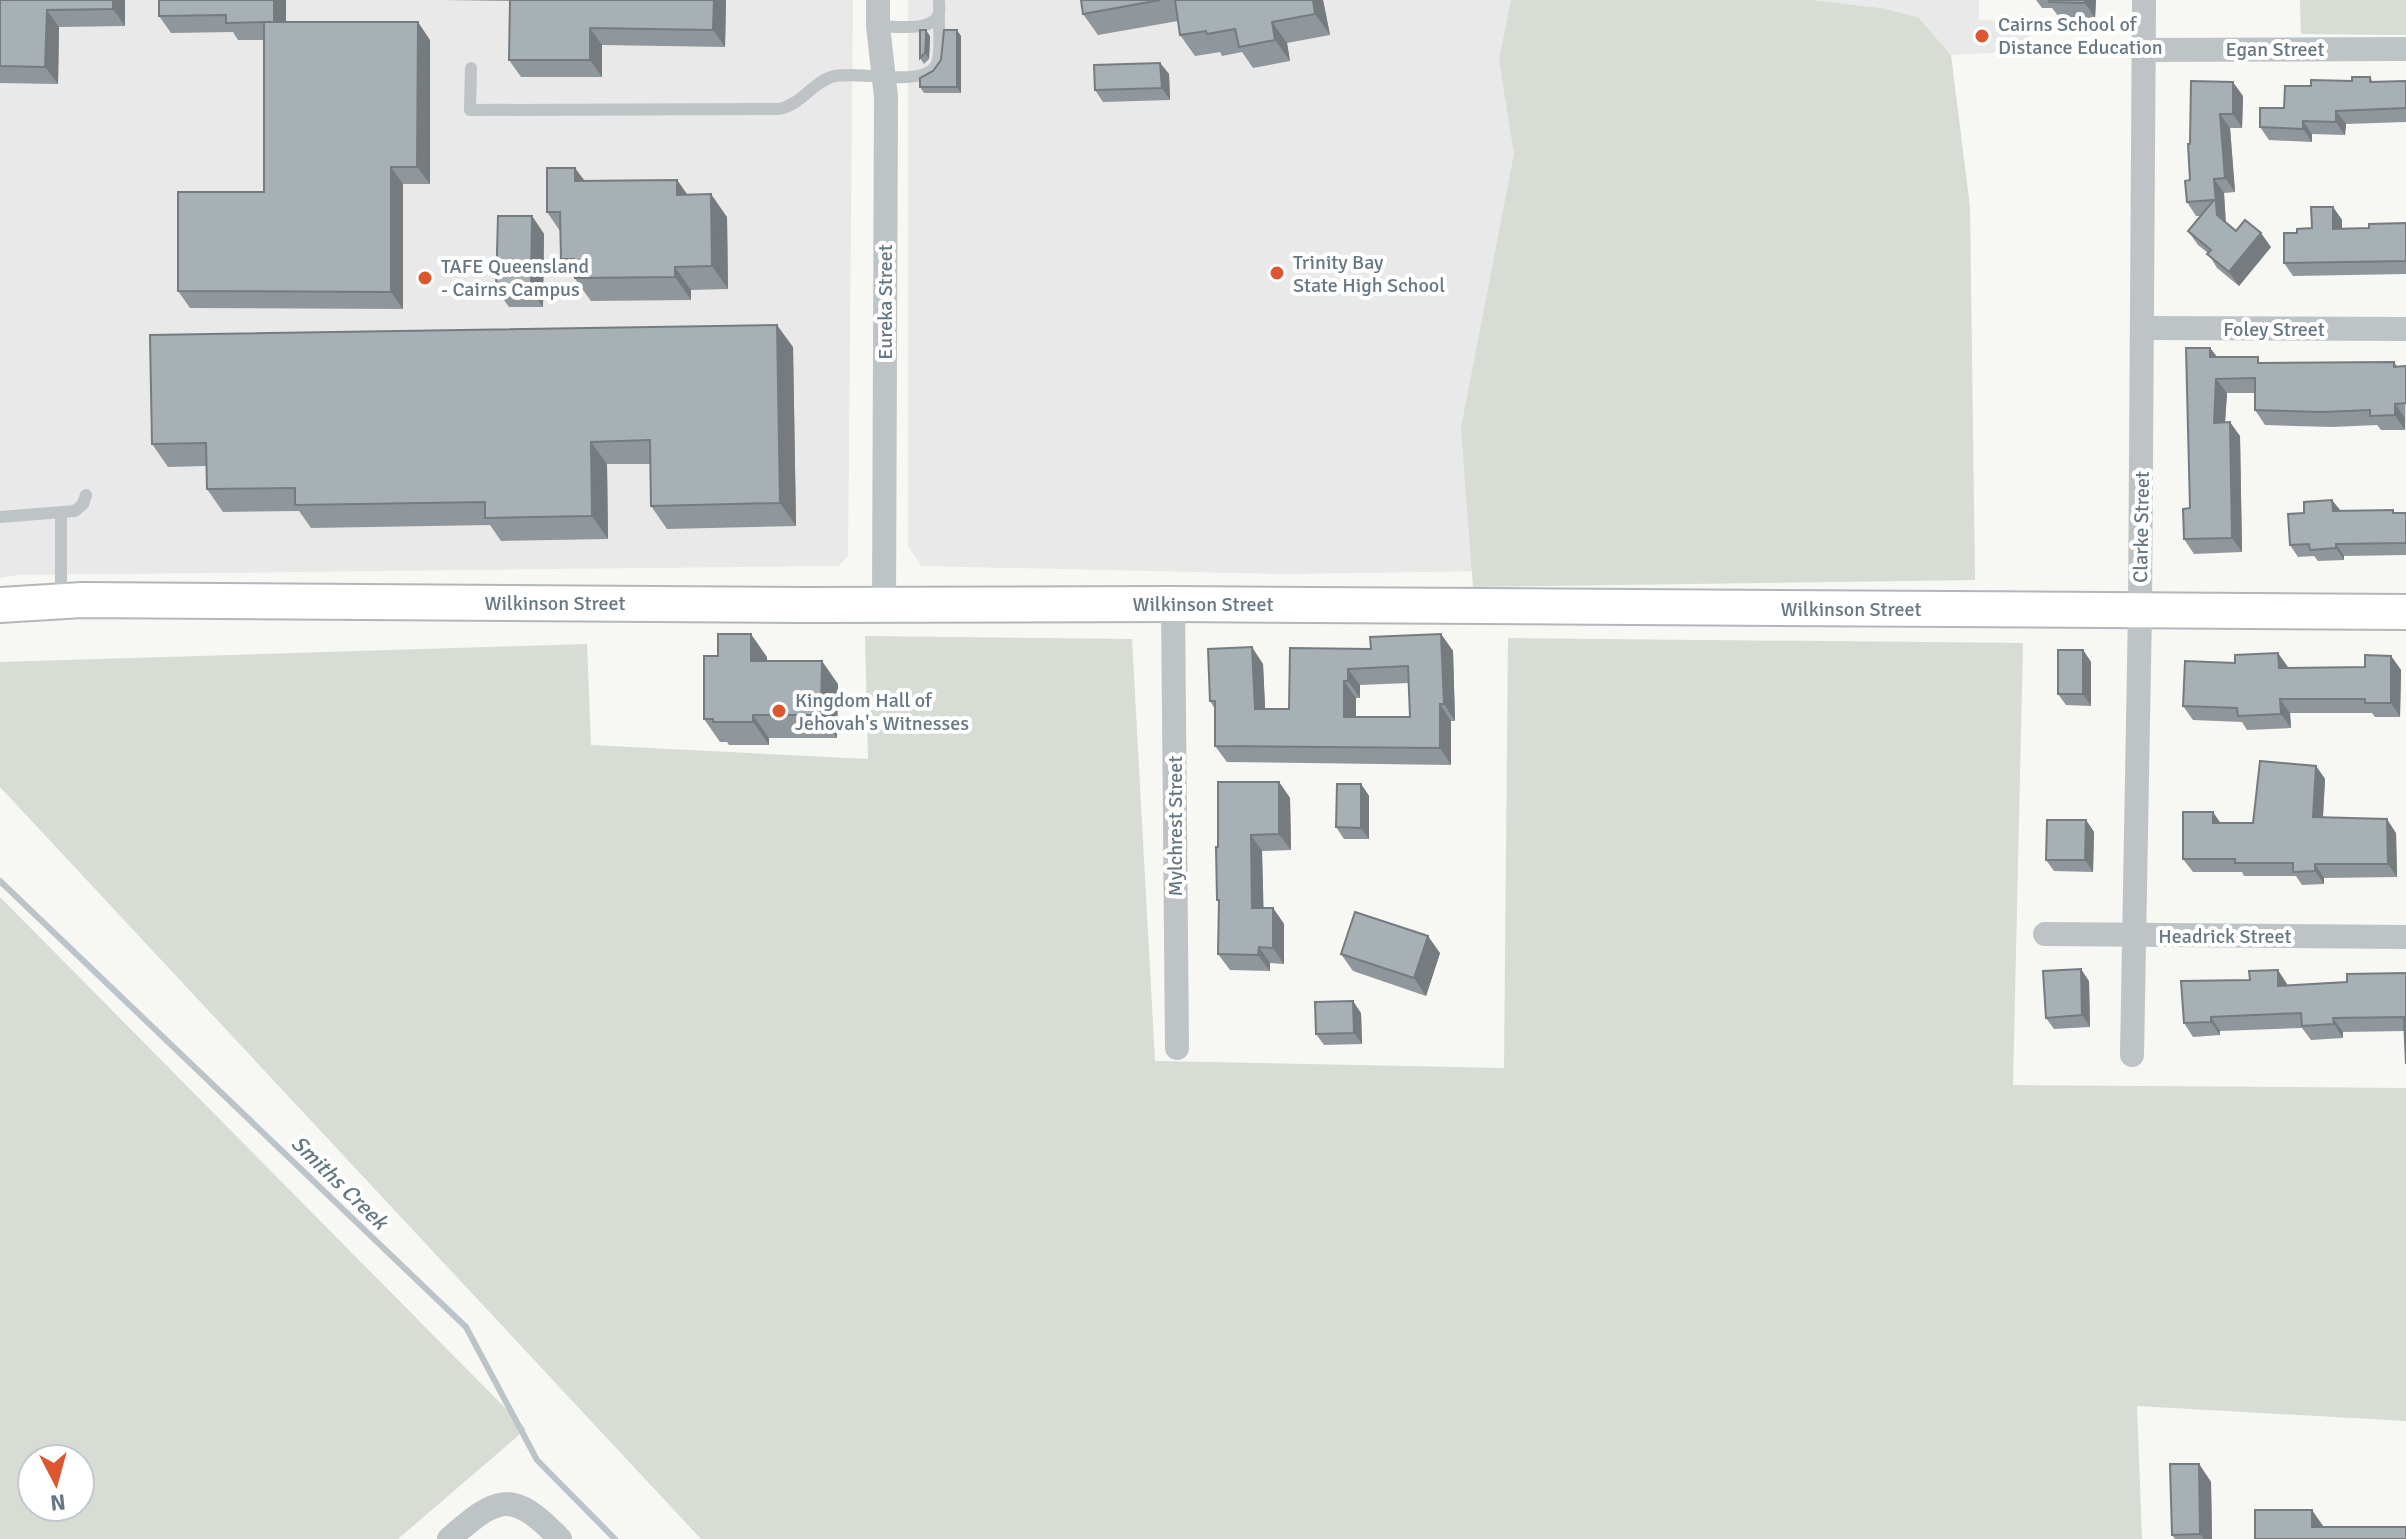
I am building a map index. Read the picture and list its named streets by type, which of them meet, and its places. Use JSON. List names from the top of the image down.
{
  "streets": {
    "street": [
      "Egan Street",
      "Eureka Street",
      "Foley Street",
      "Clarke Street",
      "Wilkinson Street",
      "Mylchrest Street",
      "Headrick Street"
    ]
  },
  "crossings": [
    ["Egan Street", "Clarke Street"],
    ["Eureka Street", "Wilkinson Street"],
    ["Foley Street", "Clarke Street"],
    ["Clarke Street", "Wilkinson Street"],
    ["Clarke Street", "Headrick Street"],
    ["Wilkinson Street", "Mylchrest Street"]
  ],
  "water": ["Smiths Creek"],
  "places": [
    "Cairns School of Distance Education",
    "Trinity Bay State High School",
    "TAFE Queensland - Cairns Campus",
    "Kingdom Hall of Jehovah's Witnesses"
  ],
  "north": "bottom"
}
